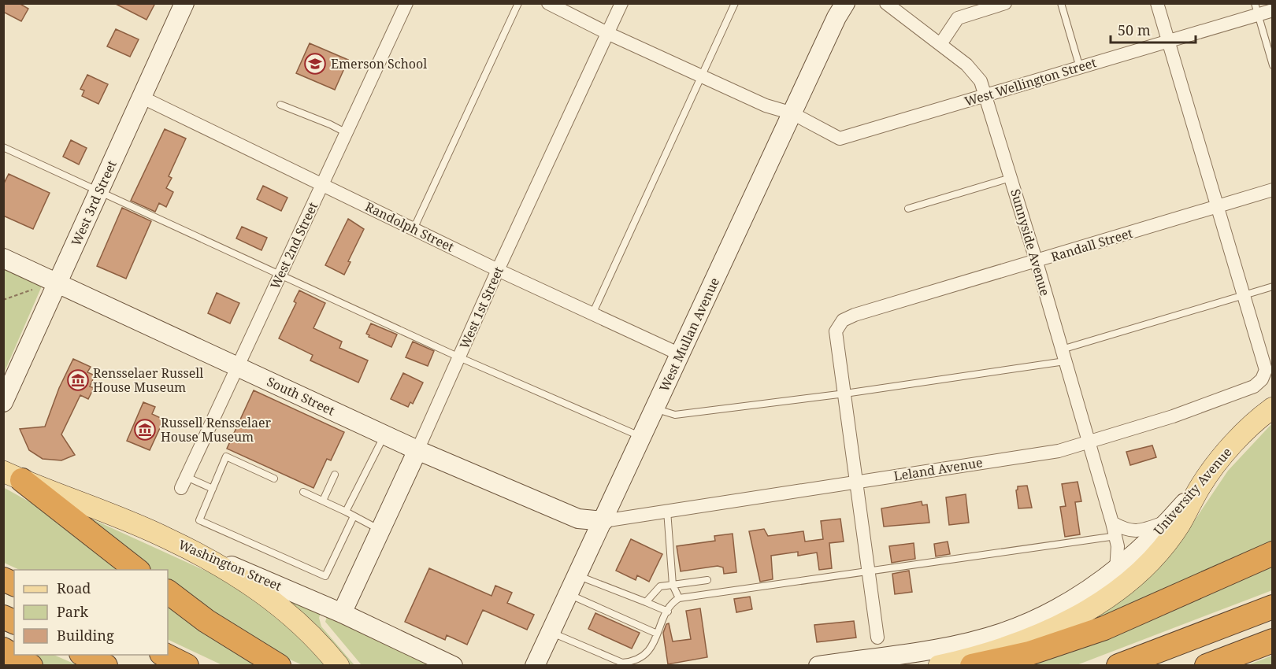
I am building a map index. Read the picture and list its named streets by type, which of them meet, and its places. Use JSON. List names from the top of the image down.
{
  "streets": {
    "main road": ["University Avenue", "Washington Street"],
    "street": [
      "West Wellington Street",
      "West 3rd Street",
      "Randolph Street",
      "Sunnyside Avenue",
      "Randall Street",
      "West 2nd Street",
      "West 1st Street",
      "West Mullan Avenue",
      "South Street",
      "Leland Avenue"
    ]
  },
  "crossings": [
    ["West Wellington Street", "Sunnyside Avenue"],
    ["West Wellington Street", "West 1st Street"],
    ["West Wellington Street", "West Mullan Avenue"],
    ["West 3rd Street", "Randolph Street"],
    ["West 3rd Street", "South Street"],
    ["Randolph Street", "West 2nd Street"],
    ["Randolph Street", "West 1st Street"],
    ["Randolph Street", "West Mullan Avenue"],
    ["Sunnyside Avenue", "Randall Street"],
    ["Sunnyside Avenue", "Leland Avenue"],
    ["Sunnyside Avenue", "University Avenue"],
    ["West 2nd Street", "South Street"],
    ["West 1st Street", "South Street"],
    ["West 1st Street", "Washington Street"],
    ["West Mullan Avenue", "South Street"],
    ["West Mullan Avenue", "Leland Avenue"],
    ["South Street", "Leland Avenue"]
  ],
  "places": {
    "school or university": ["Emerson School"],
    "museum": ["Rensselaer Russell House Museum", "Russell Rensselaer House Museum"]
  },
  "legend": ["Road", "Park", "Building"],
  "scale_bar": "50 m"
}
